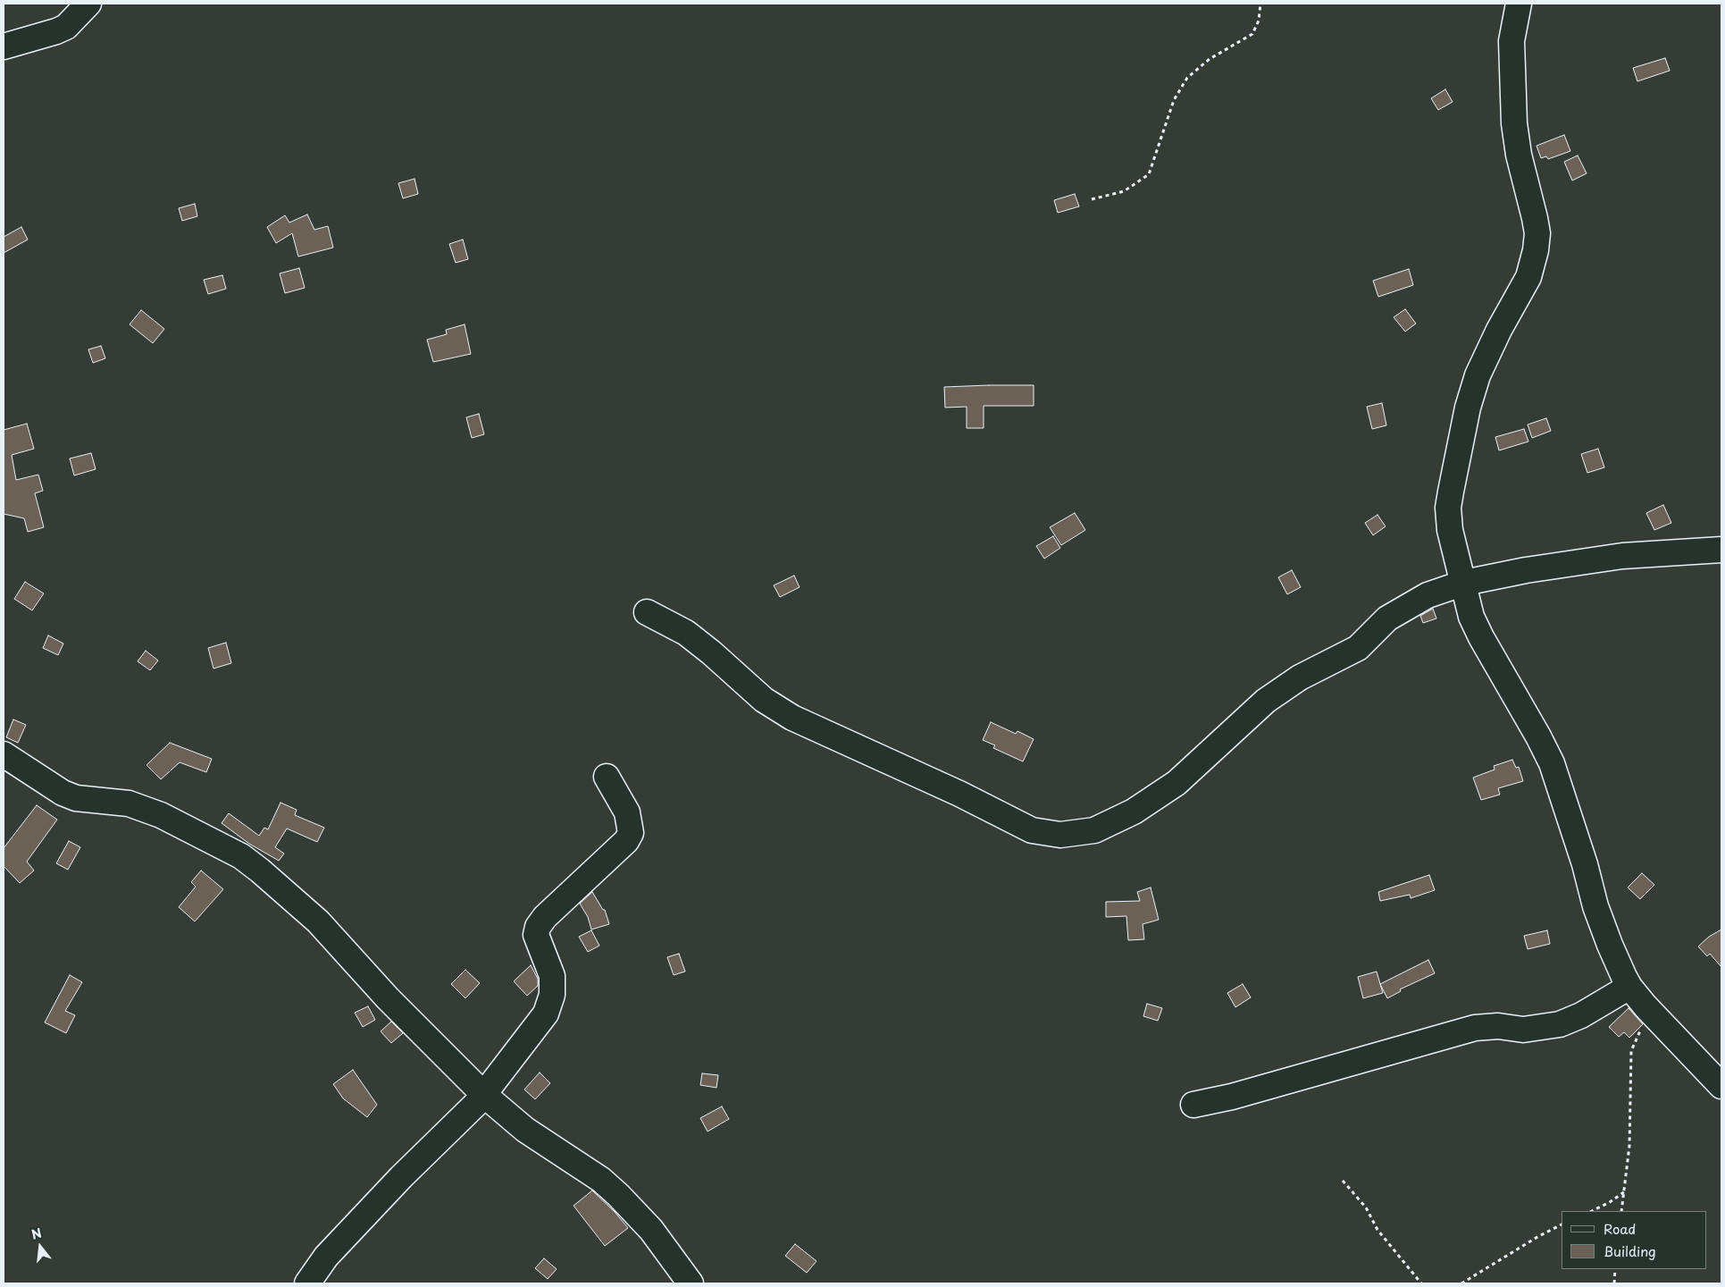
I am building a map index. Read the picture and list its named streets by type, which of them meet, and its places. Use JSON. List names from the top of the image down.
{
  "legend": ["Road", "Building"],
  "north": "top"
}
